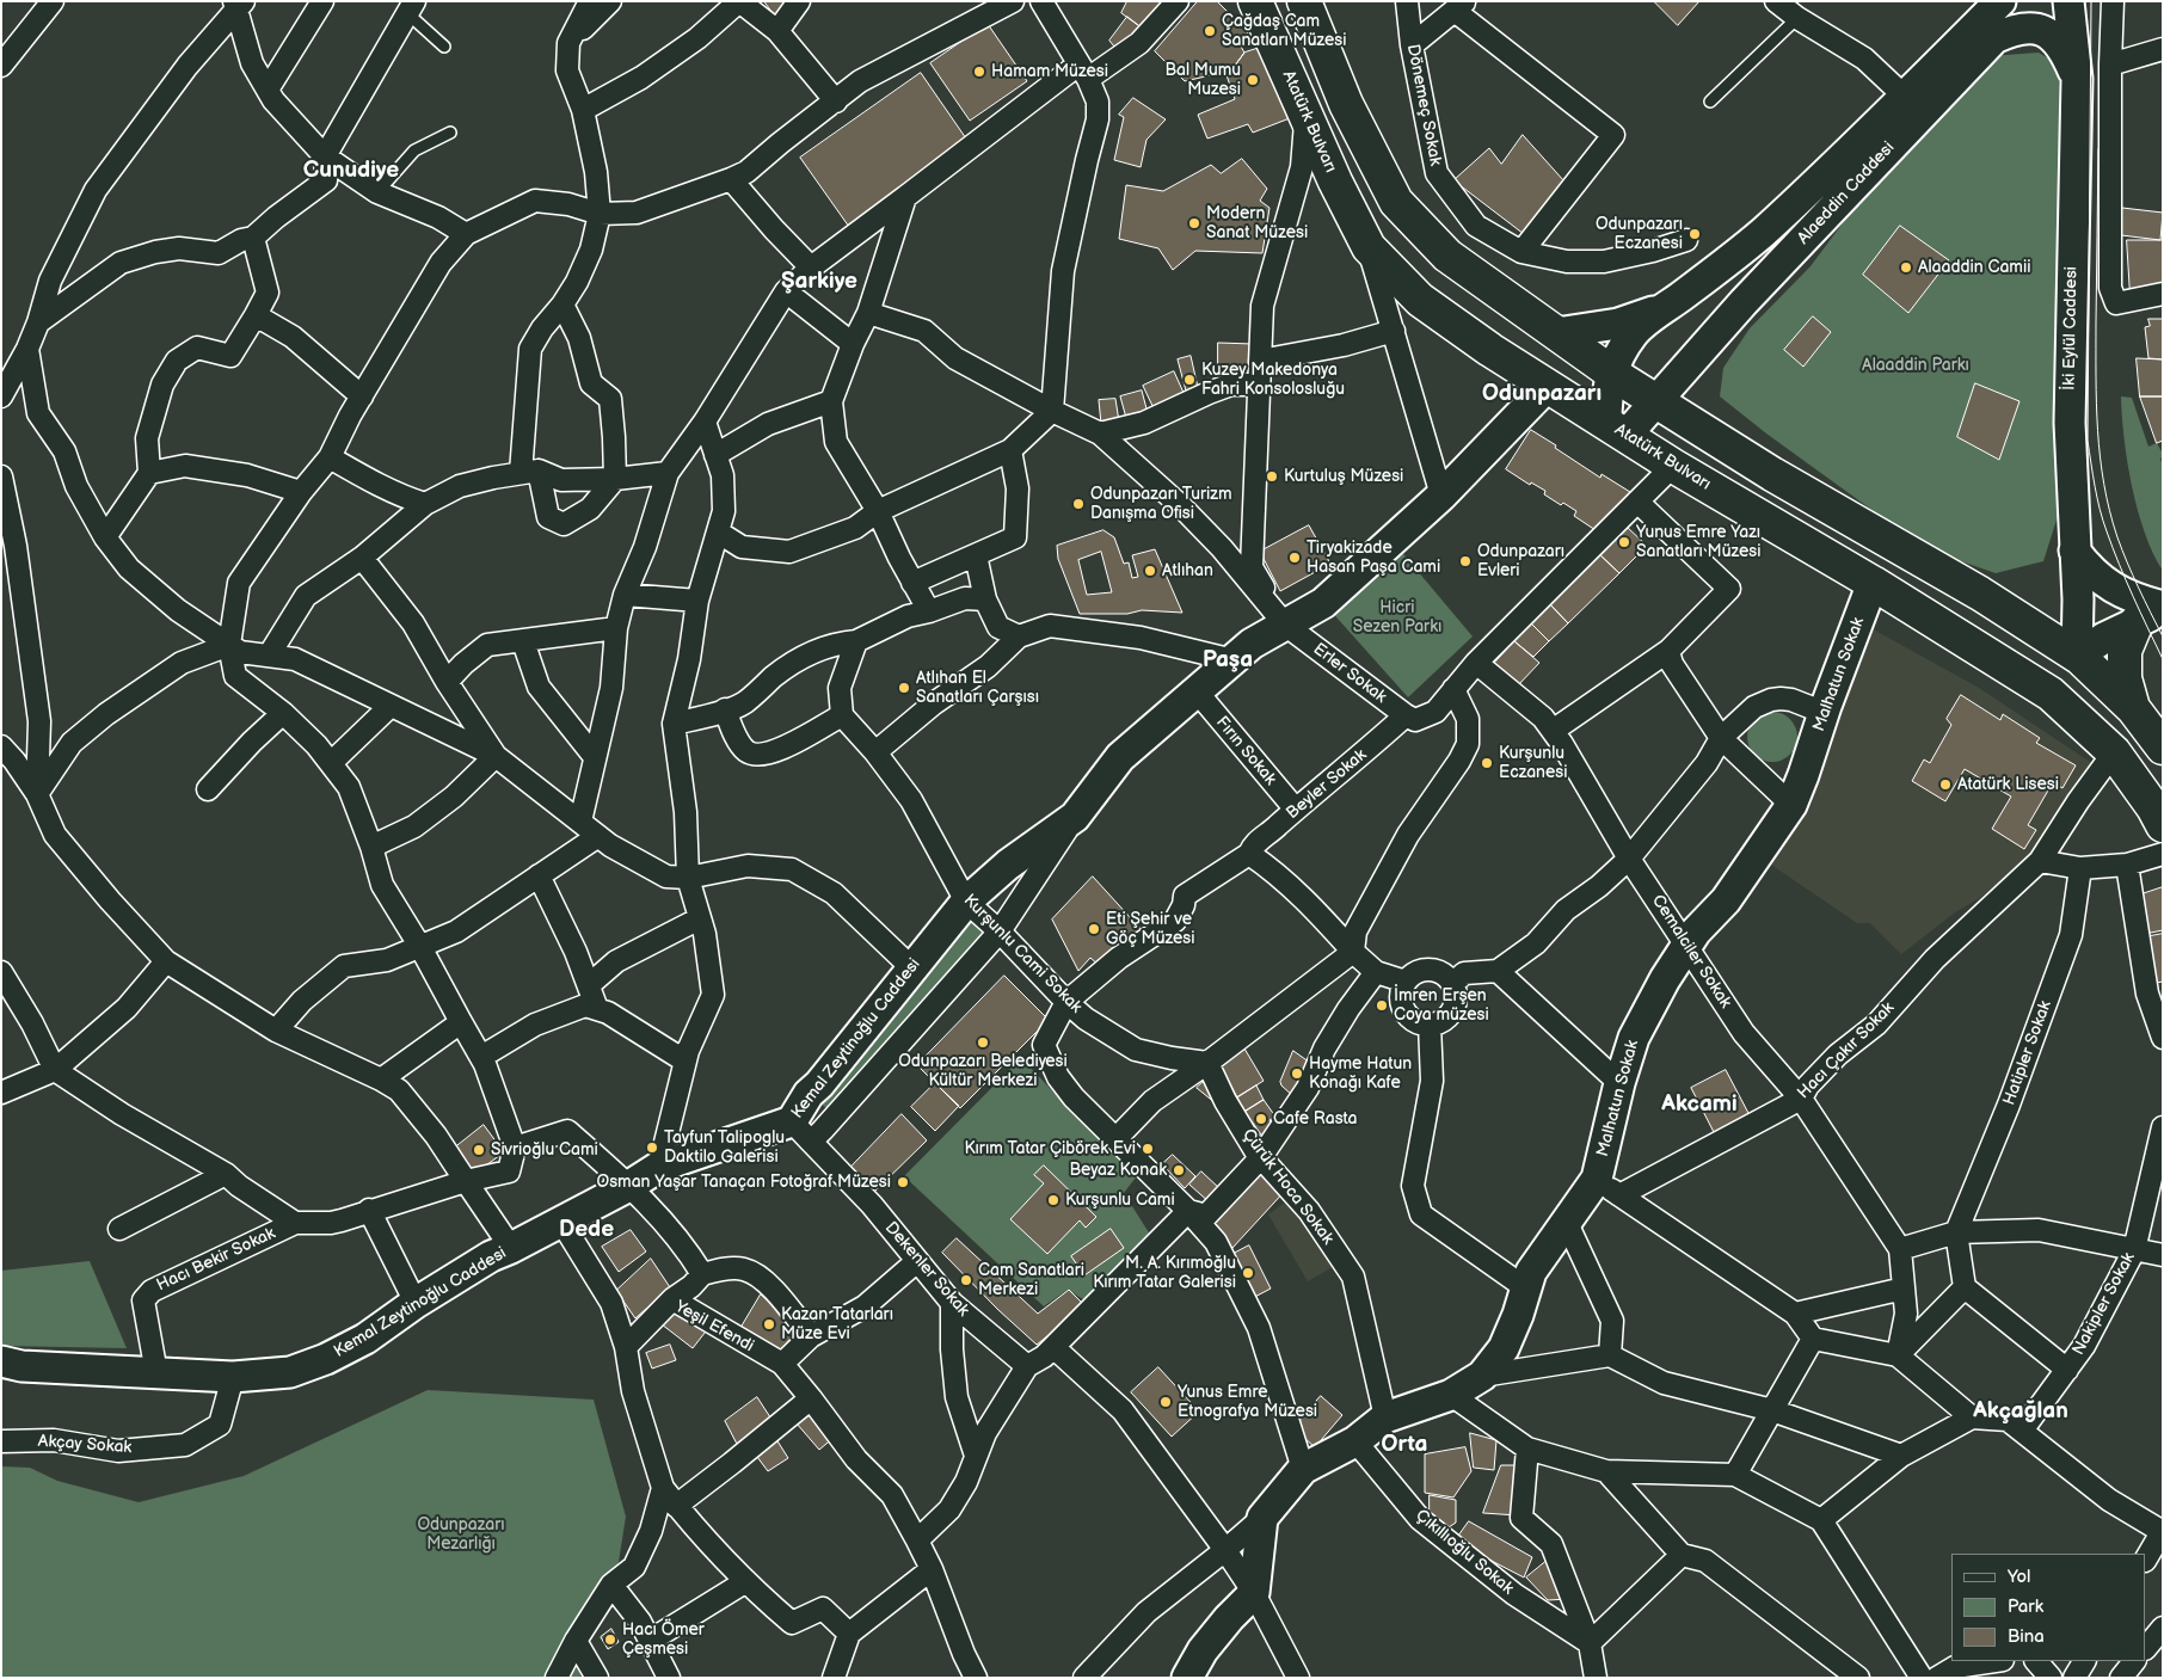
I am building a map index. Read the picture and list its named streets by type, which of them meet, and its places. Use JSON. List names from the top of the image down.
{
  "streets": {
    "main road": ["Atatürk Bulvarı"],
    "street": [
      "Dönemeç Sokak",
      "Alaeddin Caddesi",
      "İki Eylül Caddesi",
      "Erler Sokak",
      "Malhatun Sokak",
      "Fırın Sokak",
      "Beyler Sokak",
      "Cemalciler Sokak",
      "Kurşunlu Cami Sokak",
      "Kemal Zeytinoğlu Caddesi",
      "Hacı Çakır Sokak",
      "Hatipler Sokak",
      "Çürük Hoca Sokak",
      "Hacı Bekir Sokak",
      "Dekenler Sokak",
      "Nakipler Sokak",
      "Yeşil Efendi",
      "Akçay Sokak",
      "Çıkıllıoğlu Sokak"
    ]
  },
  "crossings": [
    ["Atatürk Bulvarı", "Alaeddin Caddesi"],
    ["Atatürk Bulvarı", "İki Eylül Caddesi"],
    ["Atatürk Bulvarı", "Malhatun Sokak"],
    ["Atatürk Bulvarı", "Beyler Sokak"],
    ["Atatürk Bulvarı", "Kemal Zeytinoğlu Caddesi"],
    ["Alaeddin Caddesi", "İki Eylül Caddesi"],
    ["Erler Sokak", "Beyler Sokak"],
    ["Erler Sokak", "Kemal Zeytinoğlu Caddesi"],
    ["Malhatun Sokak", "Cemalciler Sokak"],
    ["Malhatun Sokak", "Hacı Çakır Sokak"],
    ["Malhatun Sokak", "Çürük Hoca Sokak"],
    ["Malhatun Sokak", "Çıkıllıoğlu Sokak"],
    ["Fırın Sokak", "Beyler Sokak"],
    ["Fırın Sokak", "Kemal Zeytinoğlu Caddesi"],
    ["Beyler Sokak", "Cemalciler Sokak"],
    ["Beyler Sokak", "Kurşunlu Cami Sokak"],
    ["Cemalciler Sokak", "Hacı Çakır Sokak"],
    ["Kurşunlu Cami Sokak", "Kemal Zeytinoğlu Caddesi"],
    ["Kurşunlu Cami Sokak", "Çürük Hoca Sokak"],
    ["Kemal Zeytinoğlu Caddesi", "Hacı Bekir Sokak"],
    ["Kemal Zeytinoğlu Caddesi", "Dekenler Sokak"],
    ["Kemal Zeytinoğlu Caddesi", "Akçay Sokak"]
  ],
  "districts": [
    "Cunudiye",
    "Şarkiye",
    "Odunpazarı",
    "Paşa",
    "Akcami",
    "Dede",
    "Akçağlan",
    "Orta"
  ],
  "parks": ["Alaaddin Parkı", "Hicri Sezen Parkı", "Odunpazarı Mezarlığı"],
  "places": [
    "Çağdaş Cam Sanatları Müzesi",
    "Hamam Müzesi",
    "Bal Mumu Muzesi",
    "Modern Sanat Müzesi",
    "Odunpazarı Eczanesi",
    "Alaaddin Camii",
    "Kuzey Makedonya Fahri Konsolosluğu",
    "Kurtuluş Müzesi",
    "Odunpazarı Turizm Danışma Ofisi",
    "Yunus Emre Yazı Sanatları Müzesi",
    "Tiryakizade Hasan Paşa Cami",
    "Odunpazarı Evleri",
    "Atlıhan",
    "Atlıhan El Sanatları Çarşısı",
    "Kurşunlu Eczanesi",
    "Atatürk Lisesi",
    "Eti Şehir ve Göç Müzesi",
    "İmren Erşen Coya müzesi",
    "Odunpazarı Belediyesi Kültür Merkezi",
    "Hayme Hatun Konağı Kafe",
    "Cafe Rasta",
    "Tayfun Talipoglu Daktilo Galerisi",
    "Kırım Tatar Çibörek Evi",
    "Sivrioğlu Cami",
    "Beyaz Konak",
    "Osman Yaşar Tanaçan Fotoğraf Müzesi",
    "Kurşunlu Cami",
    "M. A. Kırımoğlu Kırım Tatar Galerisi",
    "Cam Sanatlari Merkezi",
    "Kazan Tatarları Müze Evi",
    "Yunus Emre Etnografya Müzesi",
    "Hacı Ömer Çeşmesi"
  ],
  "legend": ["Yol", "Park", "Bina"]
}
